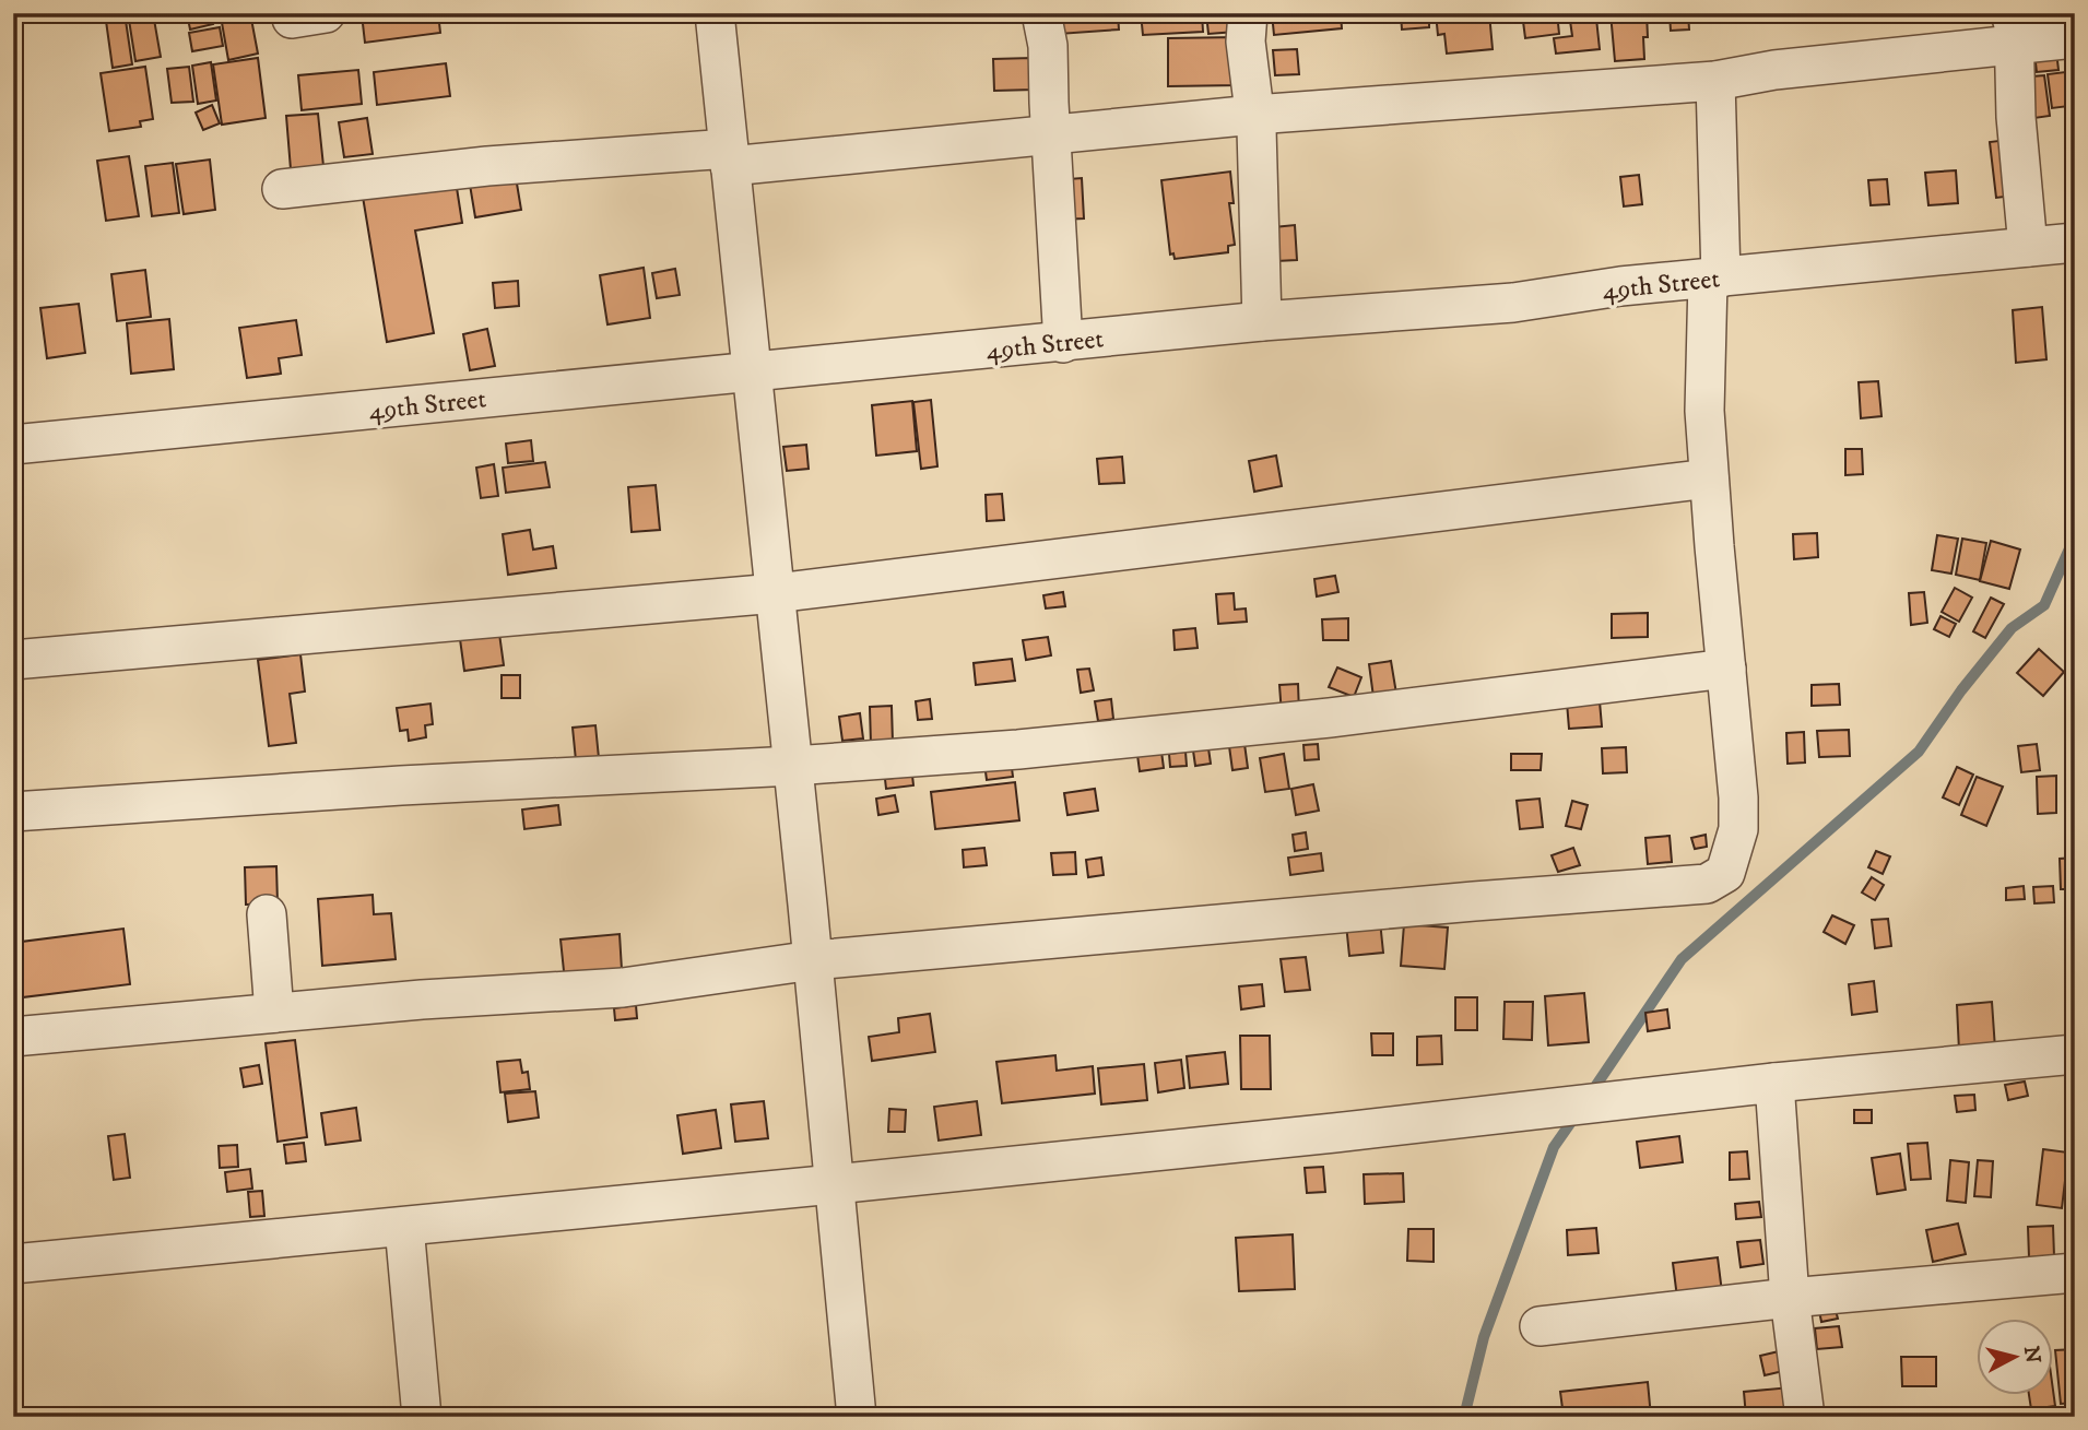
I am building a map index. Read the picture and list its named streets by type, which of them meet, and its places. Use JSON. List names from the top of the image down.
{
  "streets": {
    "street": ["49th Street"]
  },
  "north": "right"
}
